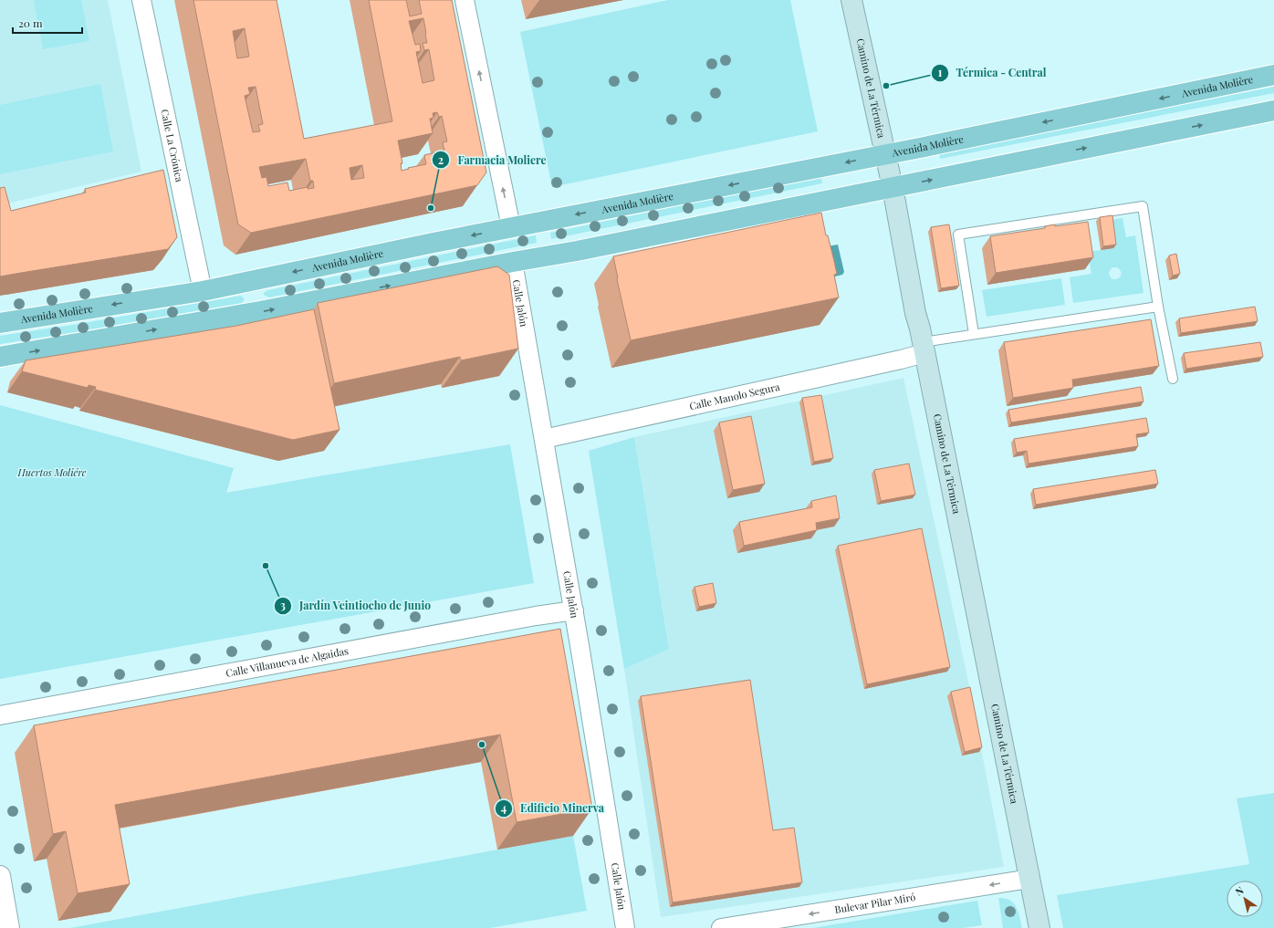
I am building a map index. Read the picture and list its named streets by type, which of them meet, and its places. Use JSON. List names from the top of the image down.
{
  "streets": {
    "main road": ["Avenida Molière", "Camino de La Térmica"],
    "street": [
      "Calle La Crónica",
      "Calle Jalón",
      "Calle Manolo Segura",
      "Calle Villanueva de Algaidas",
      "Bulevar Pilar Miró"
    ]
  },
  "crossings": [
    ["Avenida Molière", "Camino de La Térmica"],
    ["Avenida Molière", "Calle La Crónica"],
    ["Camino de La Térmica", "Calle Manolo Segura"],
    ["Camino de La Térmica", "Bulevar Pilar Miró"],
    ["Calle Jalón", "Calle Manolo Segura"],
    ["Calle Jalón", "Calle Villanueva de Algaidas"]
  ],
  "one_way": ["Bulevar Pilar Miró"],
  "parks": ["Huertos Moliére"],
  "places": [
    "Térmica - Central",
    "Farmacia Moliere",
    "Jardín Veintiocho de Junio",
    "Edificio Minerva"
  ],
  "scale_bar": "20 m",
  "north": "top left"
}
